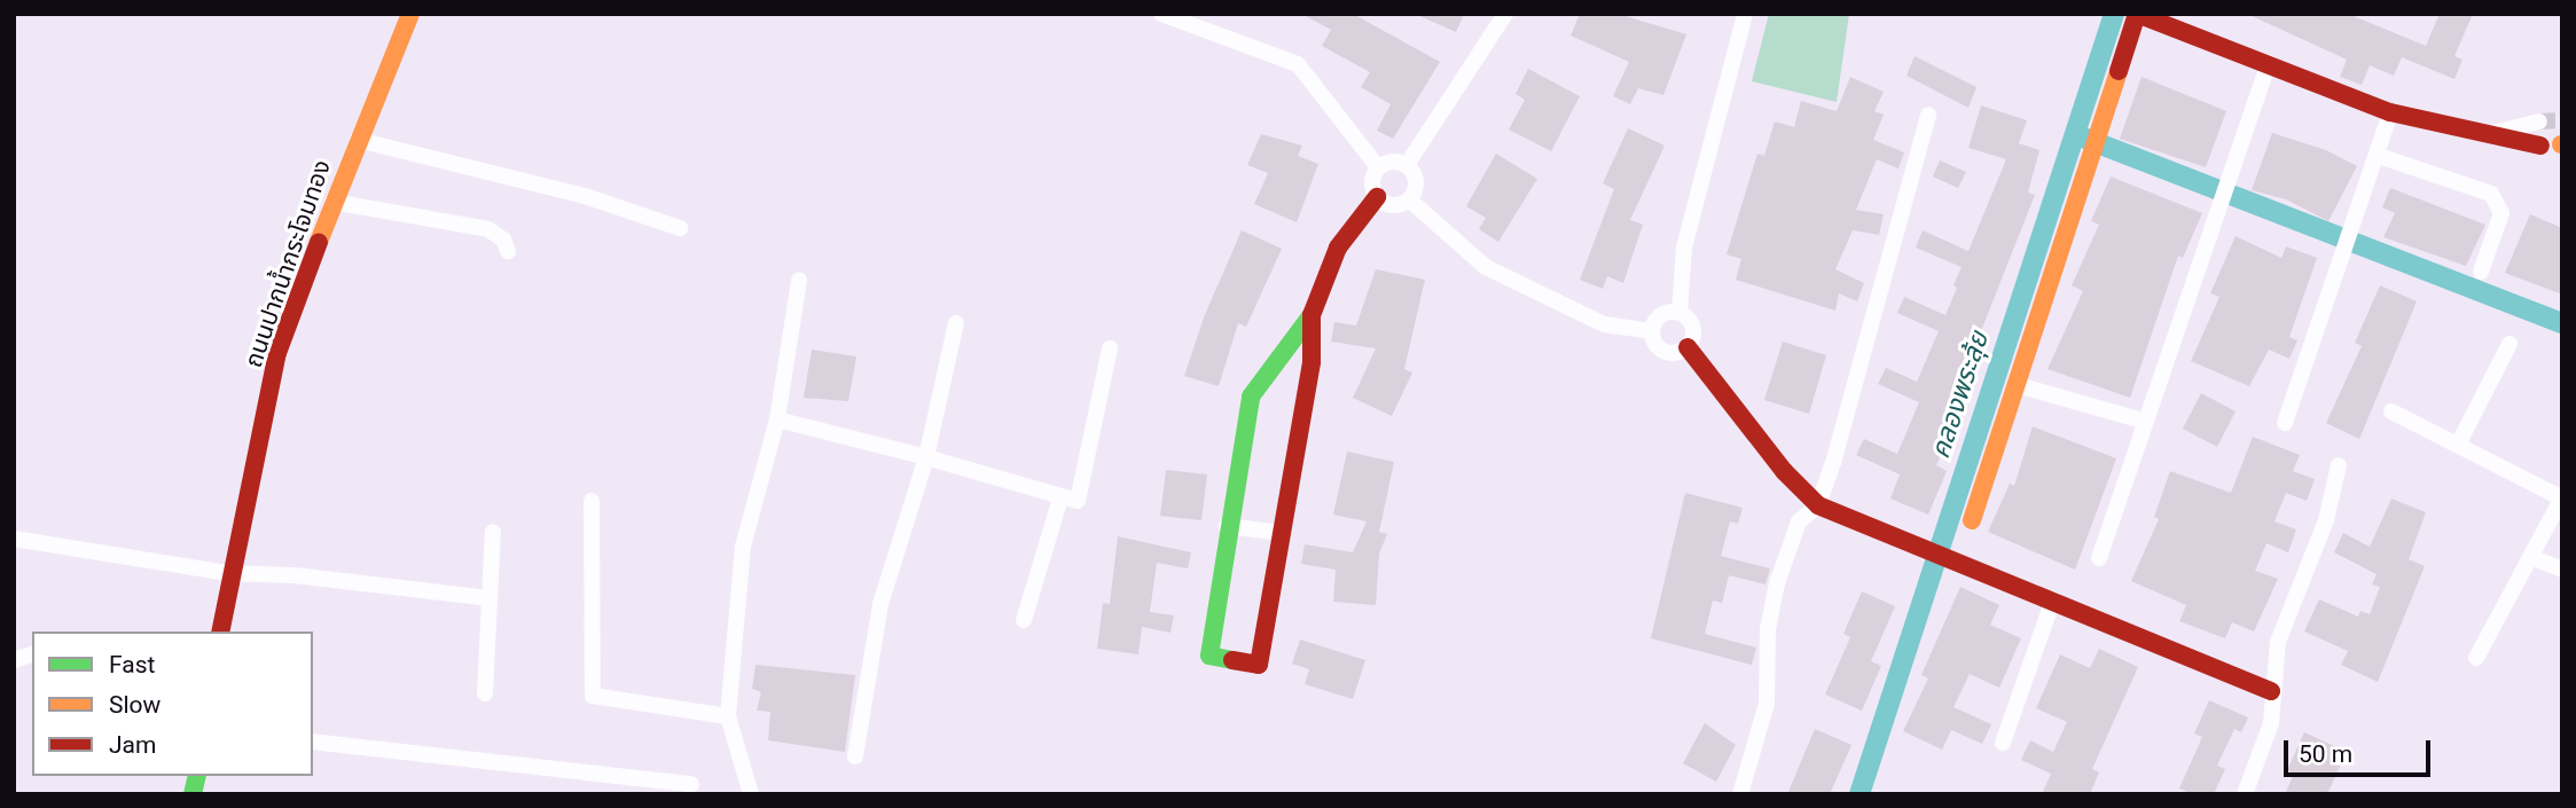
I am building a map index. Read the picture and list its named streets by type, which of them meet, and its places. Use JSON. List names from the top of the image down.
{
  "streets": {
    "street": ["ถนนปากน้ำกระโจมทอง"]
  },
  "water": ["คลองพระลุ้ย"],
  "legend": ["Fast", "Slow", "Jam"],
  "scale_bar": "50 m"
}
